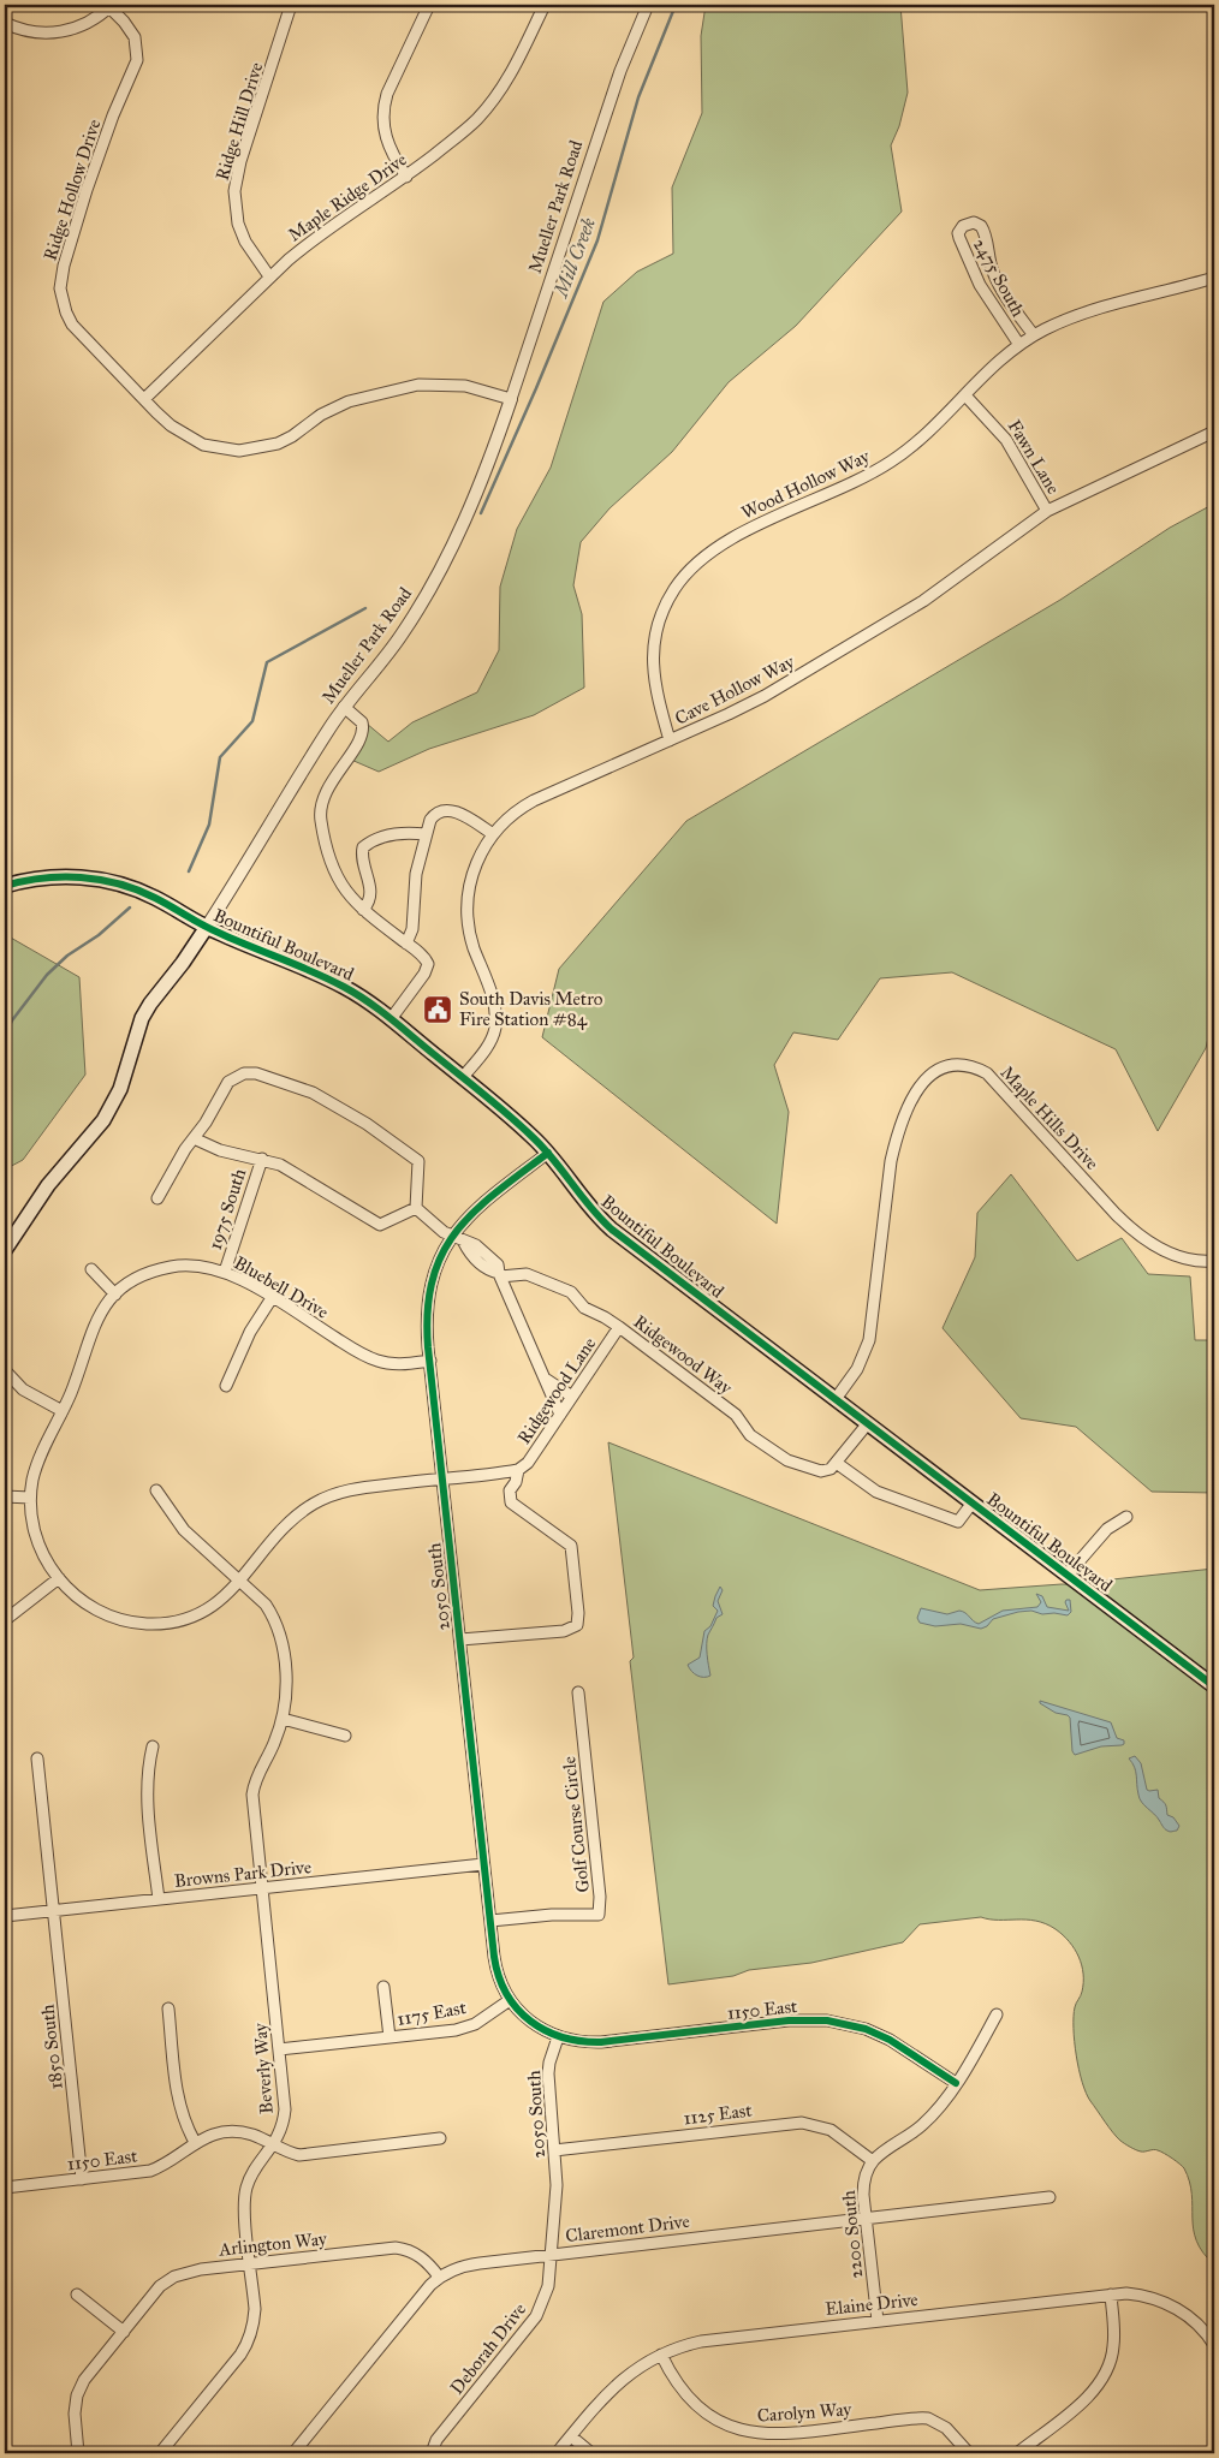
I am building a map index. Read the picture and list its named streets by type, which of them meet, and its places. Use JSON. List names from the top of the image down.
{
  "streets": {
    "main road": ["Mueller Park Road", "Bountiful Boulevard"],
    "street": [
      "Ridge Hill Drive",
      "Ridge Hollow Drive",
      "Maple Ridge Drive",
      "2475 South",
      "Fawn Lane",
      "Wood Hollow Way",
      "Cave Hollow Way",
      "Maple Hills Drive",
      "1975 South",
      "Bluebell Drive",
      "Ridgewood Way",
      "Ridgewood Lane",
      "2050 South",
      "Golf Course Circle",
      "Browns Park Drive",
      "1150 East",
      "1175 East",
      "1850 South",
      "Beverly Way",
      "1125 East",
      "Claremont Drive",
      "2200 South",
      "Arlington Way",
      "Elaine Drive",
      "Deborah Drive",
      "Carolyn Way"
    ]
  },
  "crossings": [
    ["Ridge Hill Drive", "Maple Ridge Drive"],
    ["Ridge Hollow Drive", "Maple Ridge Drive"],
    ["Ridge Hollow Drive", "Mueller Park Road"],
    ["Mueller Park Road", "Bountiful Boulevard"],
    ["2475 South", "Wood Hollow Way"],
    ["Fawn Lane", "Wood Hollow Way"],
    ["Fawn Lane", "Cave Hollow Way"],
    ["Wood Hollow Way", "Cave Hollow Way"],
    ["Cave Hollow Way", "Bountiful Boulevard"],
    ["Bountiful Boulevard", "Maple Hills Drive"],
    ["Bountiful Boulevard", "2050 South"],
    ["1975 South", "Bluebell Drive"],
    ["Bluebell Drive", "Ridgewood Lane"],
    ["Bluebell Drive", "2050 South"],
    ["Ridgewood Way", "Ridgewood Lane"],
    ["Ridgewood Lane", "2050 South"],
    ["Ridgewood Lane", "Beverly Way"],
    ["2050 South", "Golf Course Circle"],
    ["2050 South", "Browns Park Drive"],
    ["2050 South", "1150 East"],
    ["2050 South", "1175 East"],
    ["2050 South", "1125 East"],
    ["2050 South", "Claremont Drive"],
    ["2050 South", "Deborah Drive"],
    ["Browns Park Drive", "1850 South"],
    ["Browns Park Drive", "Beverly Way"],
    ["1150 East", "1850 South"],
    ["1150 East", "Beverly Way"],
    ["1175 East", "Beverly Way"],
    ["Beverly Way", "Arlington Way"],
    ["1125 East", "2200 South"],
    ["Claremont Drive", "2200 South"],
    ["Claremont Drive", "Arlington Way"],
    ["Claremont Drive", "Deborah Drive"],
    ["2200 South", "Elaine Drive"],
    ["Elaine Drive", "Carolyn Way"]
  ],
  "water": ["Mill Creek"],
  "places": {
    "public building": ["South Davis Metro Fire Station #84"]
  }
}
